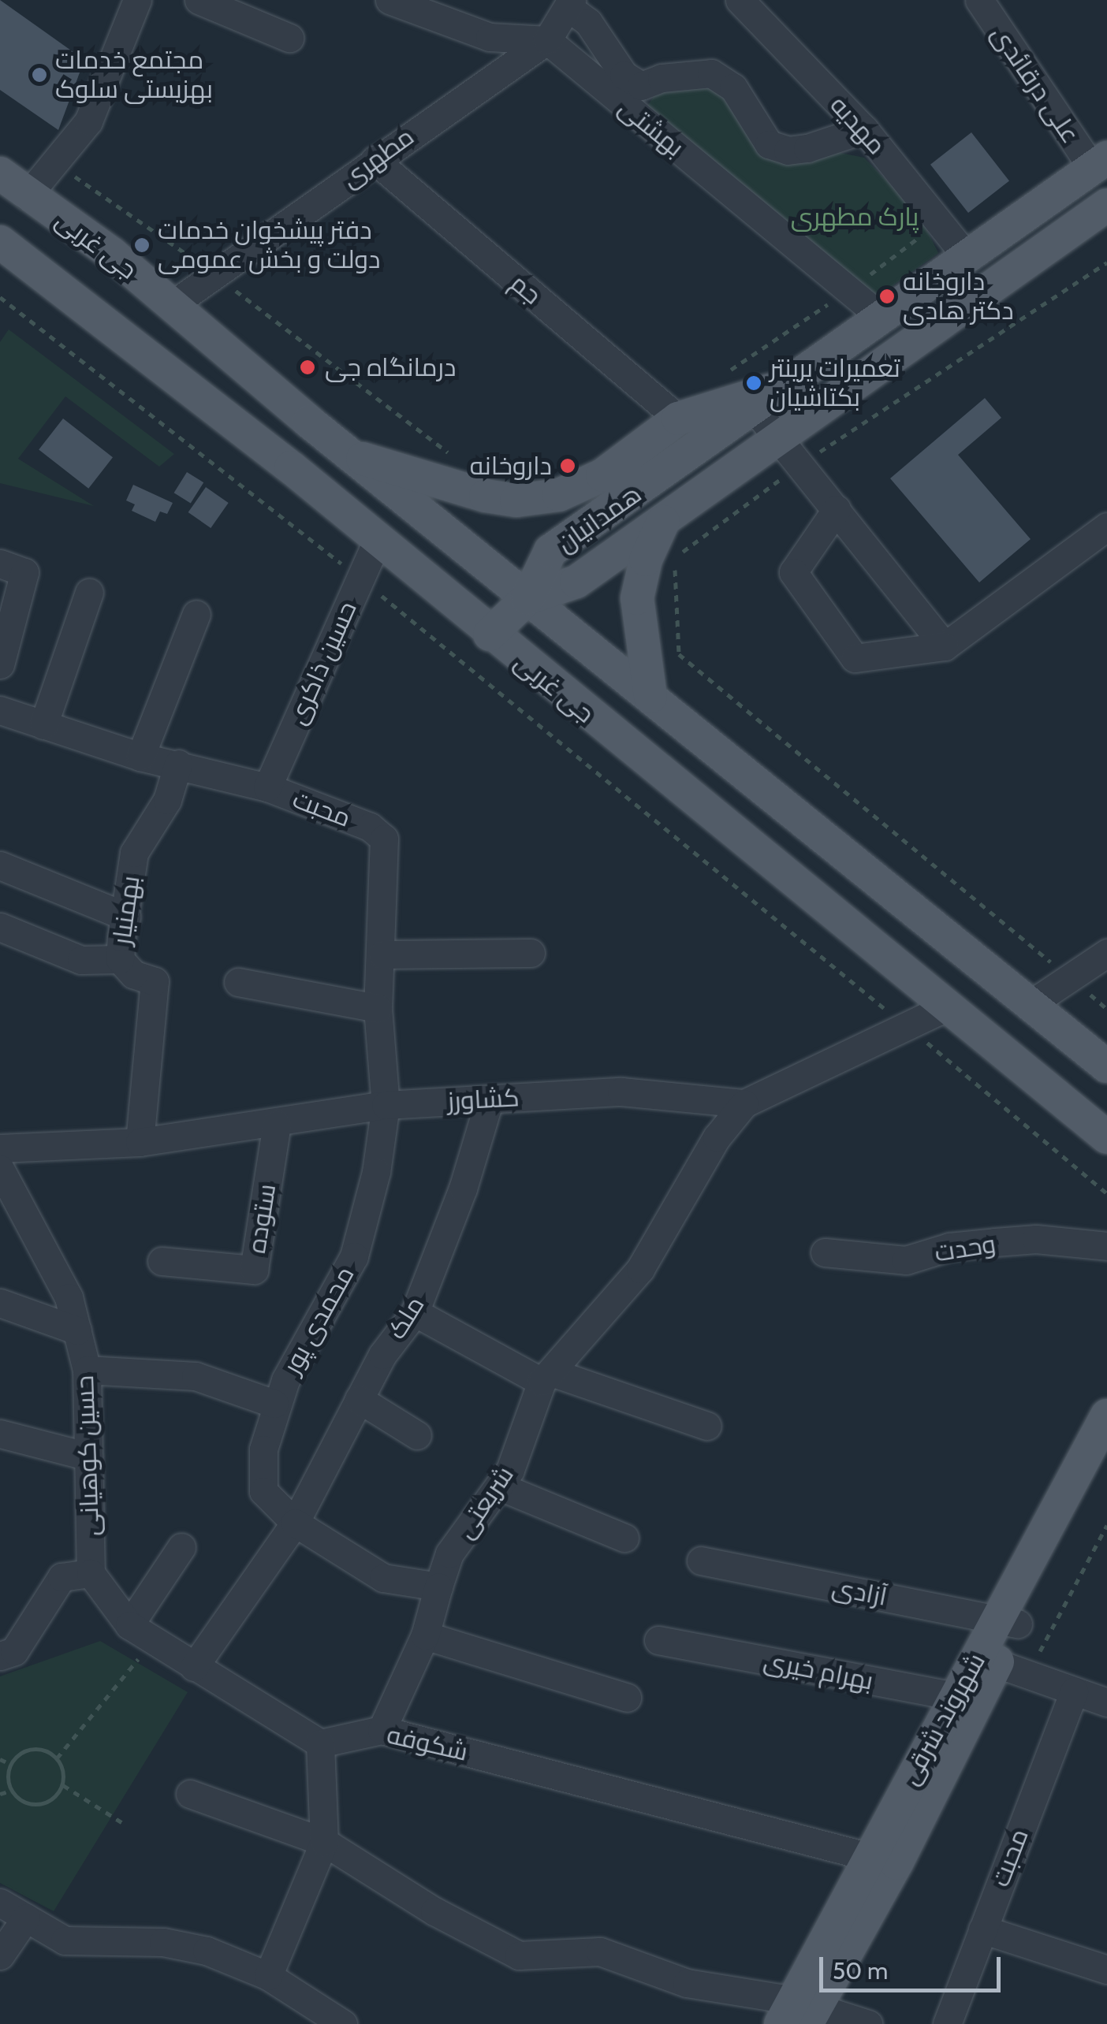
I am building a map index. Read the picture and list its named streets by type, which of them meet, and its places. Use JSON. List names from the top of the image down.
{
  "streets": {
    "main road": ["جی غربی", "همدانیان", "شهروند شرقی"],
    "street": [
      "علی درقائدی",
      "مهدیه",
      "بهشتی",
      "مطهری",
      "جم",
      "حسین ذاکری",
      "محبت",
      "بهمنیار",
      "کشاورز",
      "ستوده",
      "وحدت",
      "ملک",
      "محمدی پور",
      "حسین کوهیانی",
      "شریعتی",
      "آزادی",
      "بهرام خیری",
      "شکوفه"
    ]
  },
  "crossings": [
    ["علی درقائدی", "همدانیان"],
    ["مهدیه", "همدانیان"],
    ["بهشتی", "مطهری"],
    ["بهشتی", "همدانیان"],
    ["مطهری", "جی غربی"],
    ["مطهری", "جم"],
    ["جی غربی", "همدانیان"],
    ["جی غربی", "حسین ذاکری"],
    ["حسین ذاکری", "محبت"],
    ["محبت", "بهمنیار"],
    ["محبت", "کشاورز"],
    ["محبت", "محمدی پور"],
    ["بهمنیار", "کشاورز"],
    ["کشاورز", "ستوده"],
    ["کشاورز", "ملک"],
    ["کشاورز", "محمدی پور"],
    ["کشاورز", "شریعتی"],
    ["ملک", "محمدی پور"],
    ["شریعتی", "شکوفه"],
    ["آزادی", "شهروند شرقی"],
    ["بهرام خیری", "شهروند شرقی"],
    ["شهروند شرقی", "شکوفه"]
  ],
  "parks": ["پارک مطهری"],
  "places": [
    "مجتمع خدمات بهزیستی سلوک",
    "دفتر پیشخوان خدمات دولت و بخش عمومی",
    "داروخانه دکتر هادی",
    "درمانگاه جی",
    "تعمیرات پرینتر بکتاشیان",
    "داروخانه"
  ],
  "scale_bar": "50 m"
}
